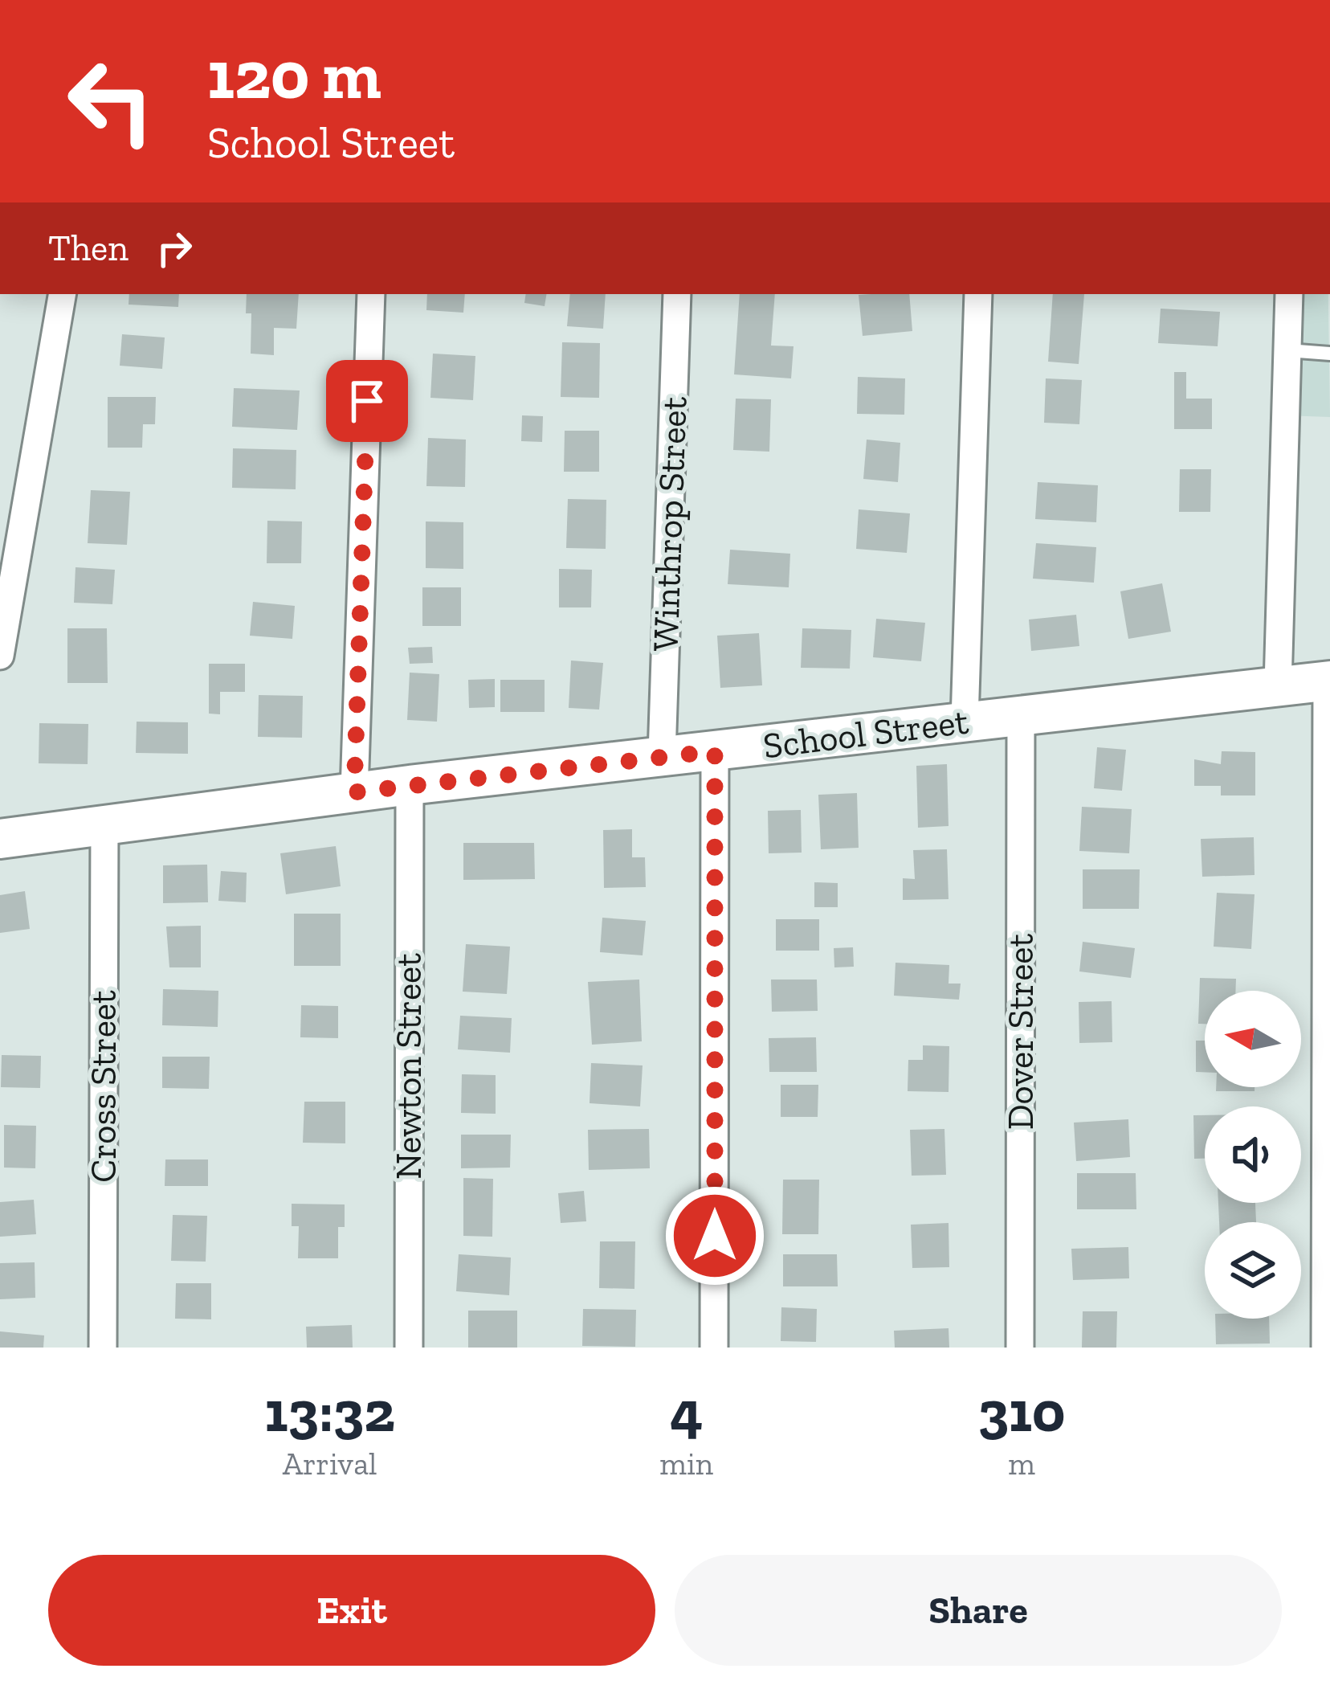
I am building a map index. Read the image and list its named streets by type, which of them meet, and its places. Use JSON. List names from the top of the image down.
{
  "streets": {
    "street": [
      "Winthrop Street",
      "School Street",
      "Dover Street",
      "Newton Street",
      "Cross Street"
    ]
  },
  "crossings": [
    ["Winthrop Street", "School Street"],
    ["School Street", "Dover Street"],
    ["School Street", "Newton Street"],
    ["School Street", "Cross Street"]
  ],
  "north": "left",
  "page": {
    "turn": ["120 m", "School Street"],
    "then": "Then",
    "eta": [
      "13:32",
      "Arrival",
      "4",
      "min",
      "310",
      "m"
    ],
    "buttons": ["Exit", "Share"]
  }
}
